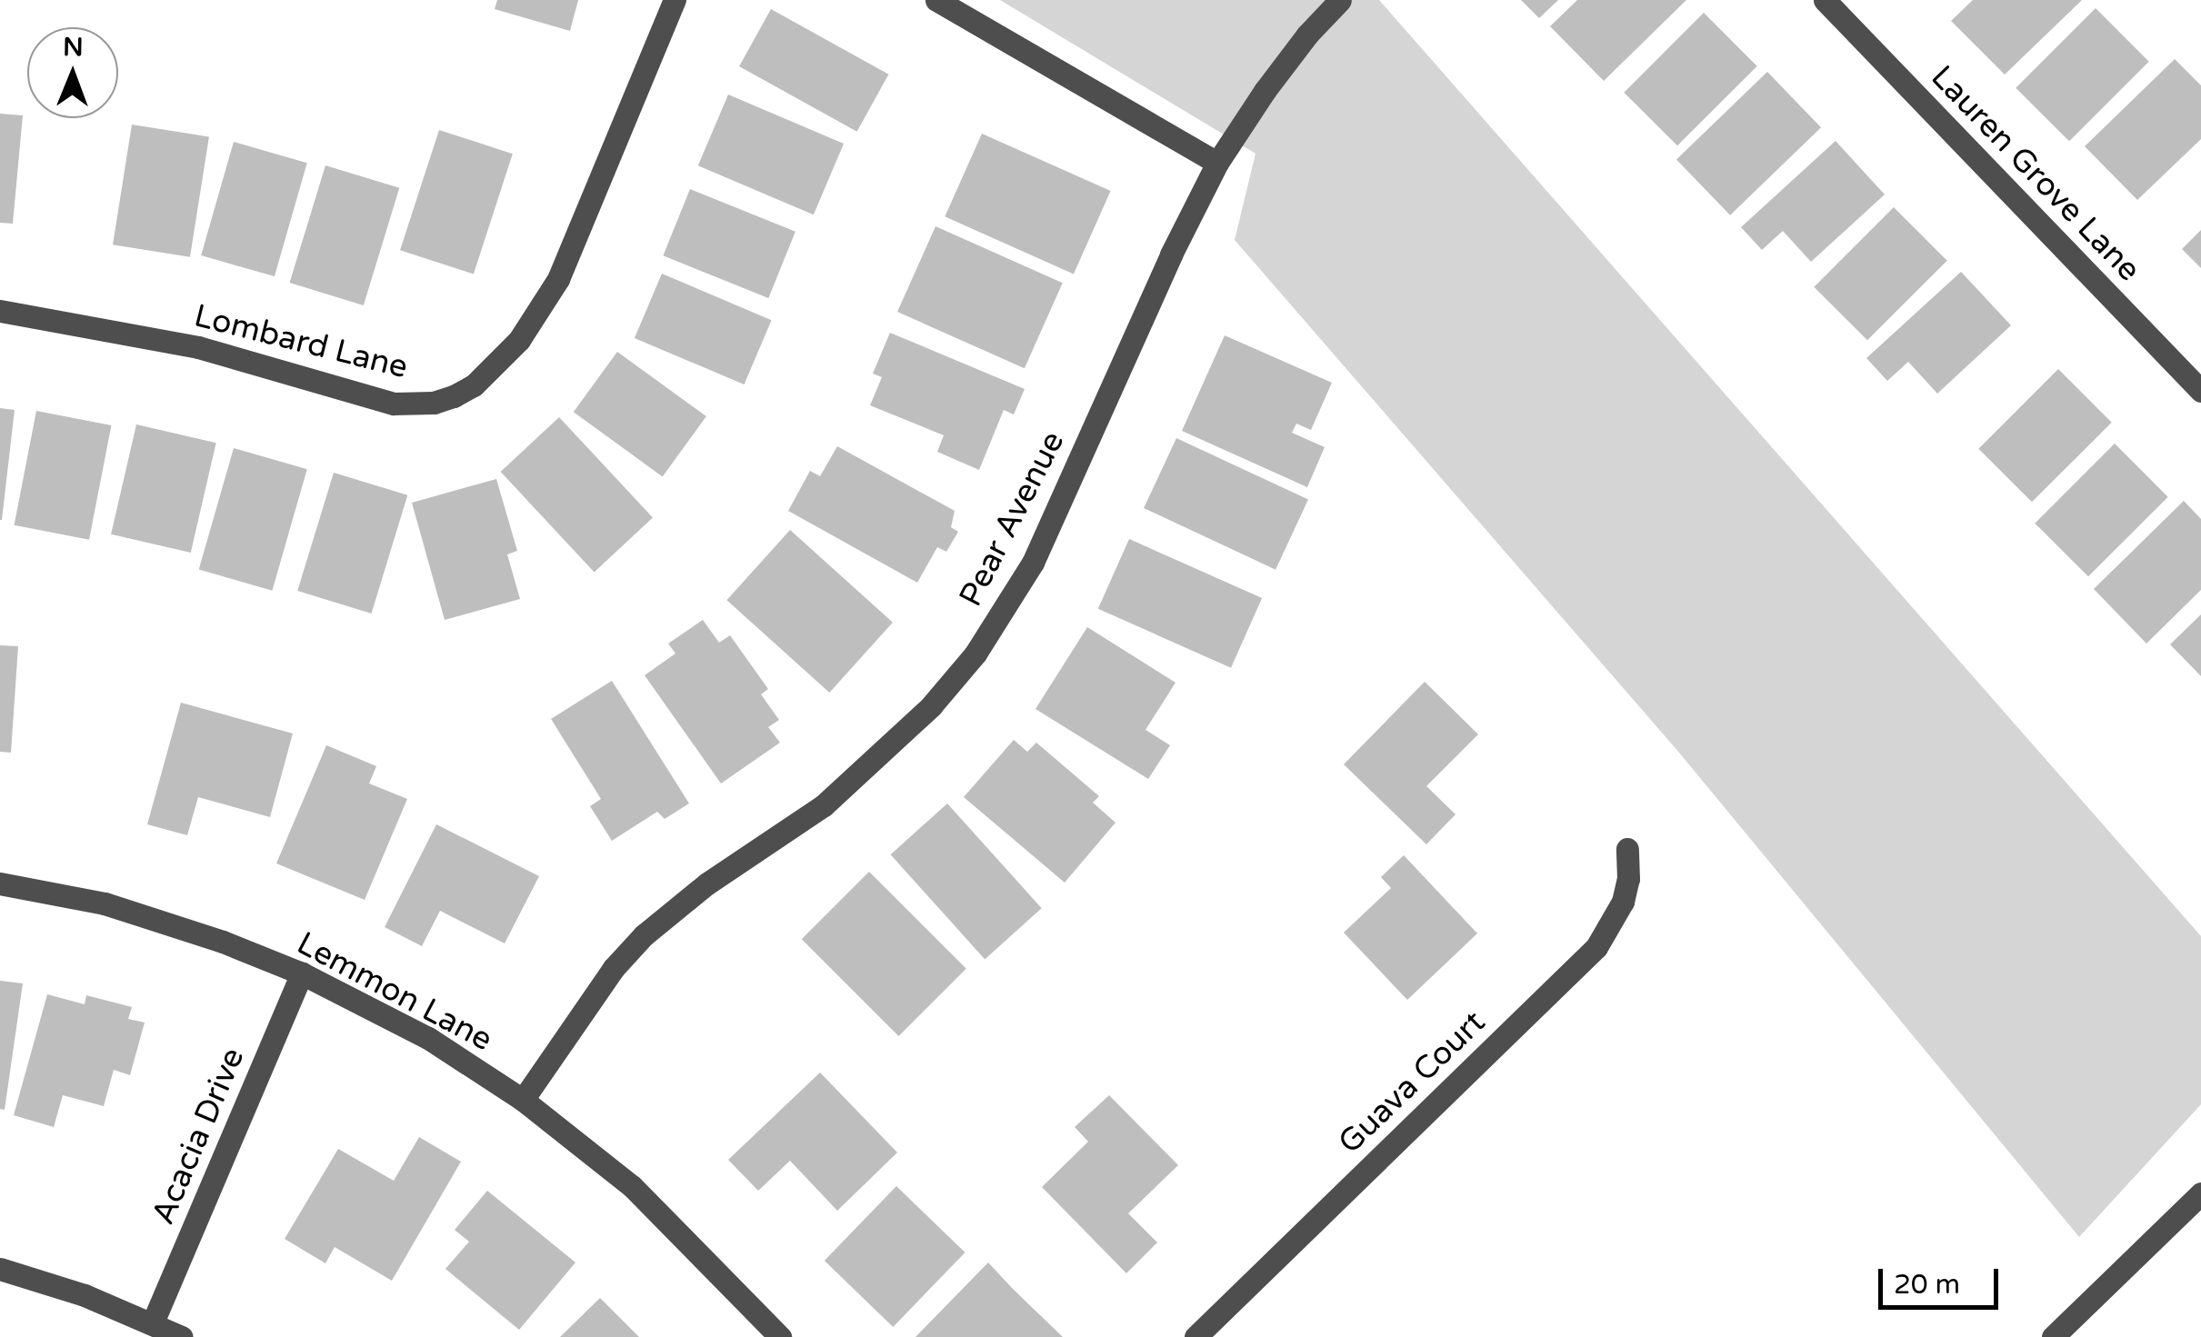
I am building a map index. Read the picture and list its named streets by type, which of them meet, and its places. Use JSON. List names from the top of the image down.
{
  "streets": {
    "street": [
      "Lauren Grove Lane",
      "Lombard Lane",
      "Pear Avenue",
      "Lemmon Lane",
      "Guava Court",
      "Acacia Drive"
    ]
  },
  "crossings": [
    ["Pear Avenue", "Lemmon Lane"],
    ["Lemmon Lane", "Acacia Drive"]
  ],
  "scale_bar": "20 m",
  "north": "top"
}
